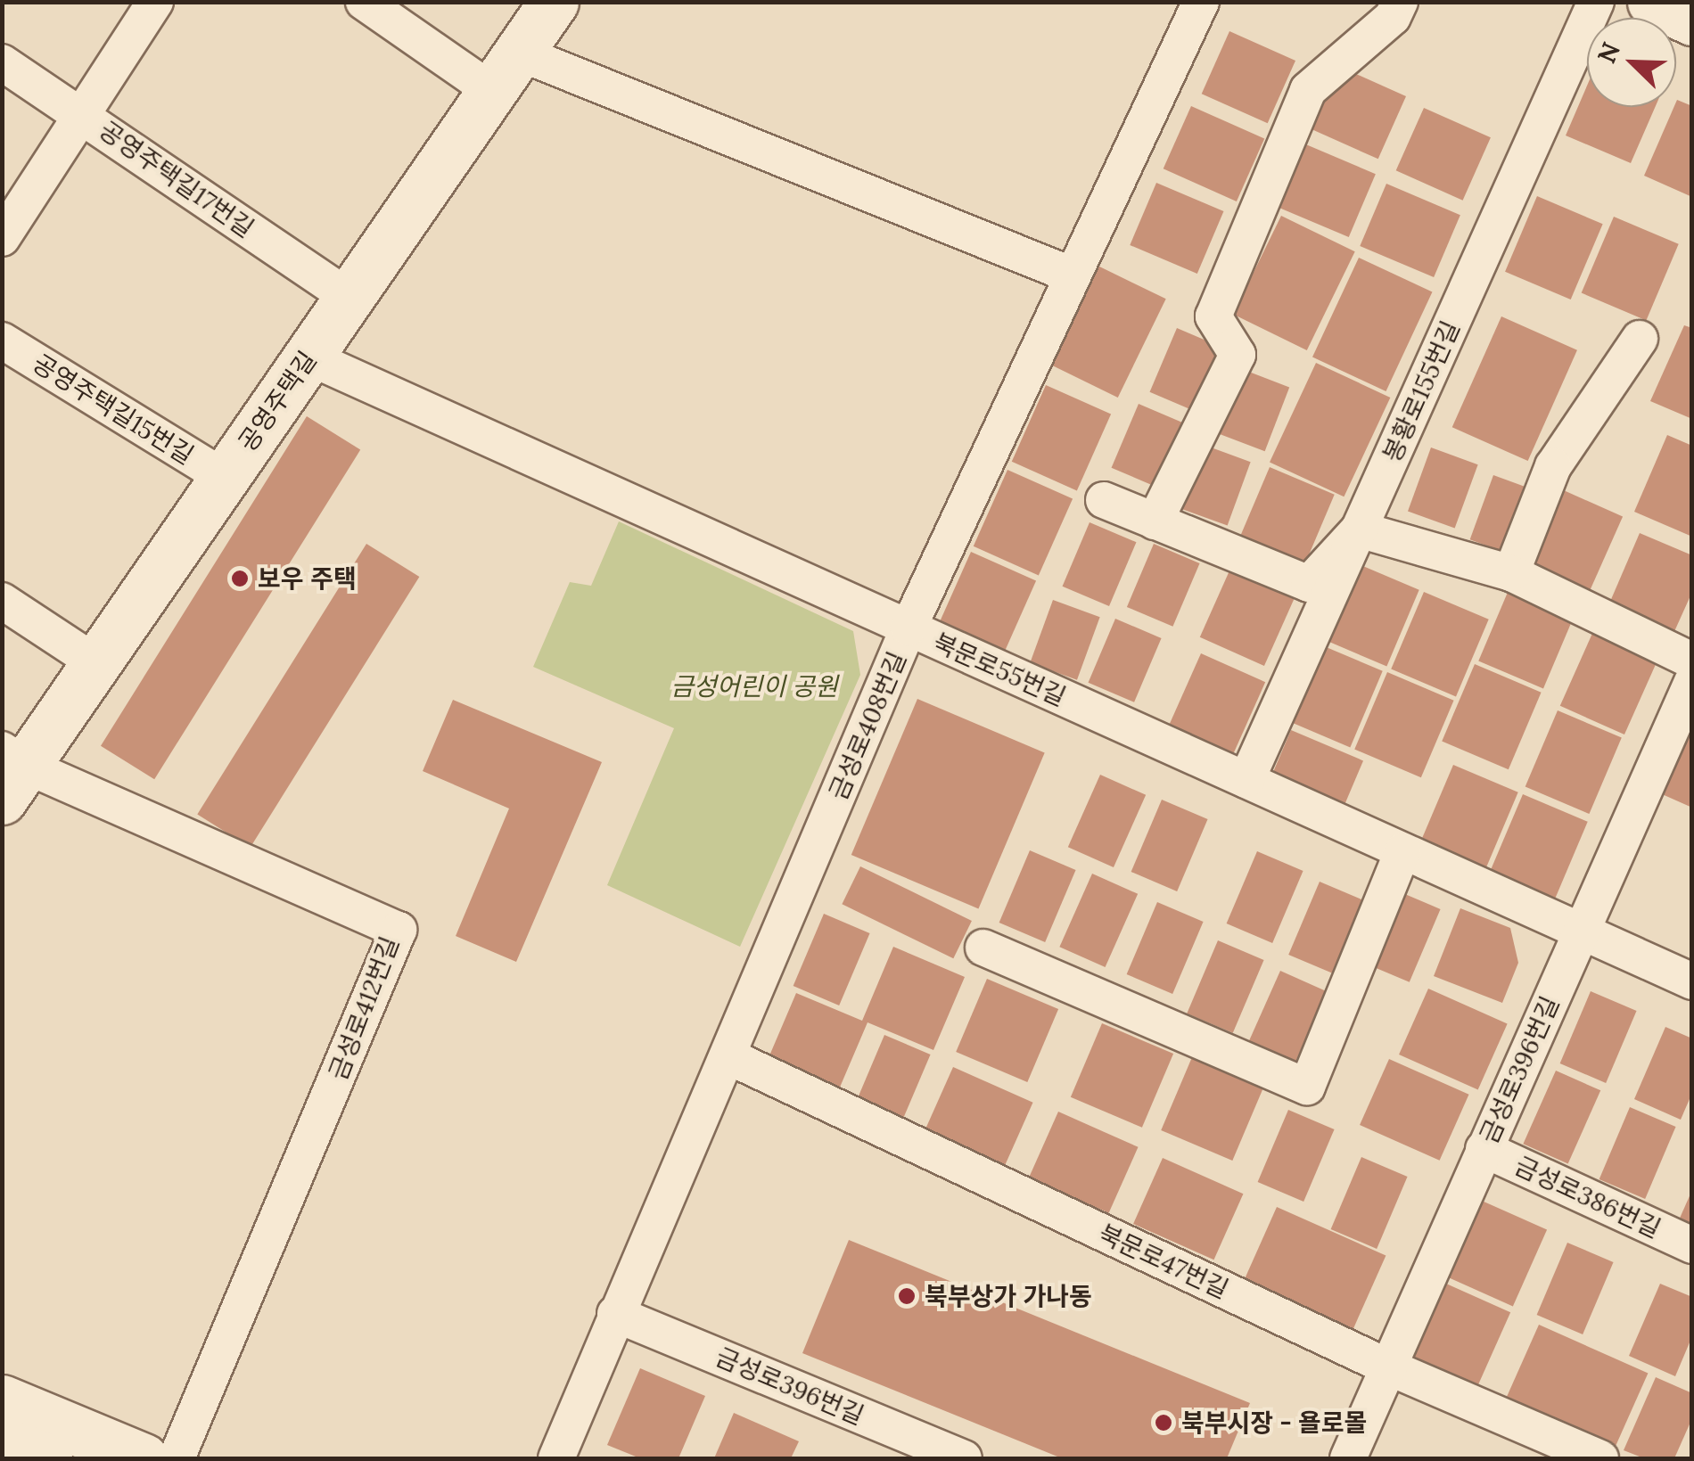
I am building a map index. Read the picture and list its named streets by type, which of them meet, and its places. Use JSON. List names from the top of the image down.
{
  "streets": {
    "street": [
      "공영주택길17번길",
      "봉황로155번길",
      "공영주택길",
      "공영주택길15번길",
      "북문로55번길",
      "금성로408번길",
      "금성로412번길",
      "금성로396번길",
      "금성로386번길",
      "북문로47번길"
    ]
  },
  "crossings": [
    ["공영주택길17번길", "공영주택길"],
    ["봉황로155번길", "북문로55번길"],
    ["공영주택길", "공영주택길15번길"],
    ["공영주택길", "북문로55번길"],
    ["공영주택길", "금성로412번길"],
    ["북문로55번길", "금성로408번길"],
    ["북문로55번길", "금성로396번길"],
    ["금성로408번길", "금성로396번길"],
    ["금성로408번길", "북문로47번길"],
    ["금성로396번길", "금성로386번길"],
    ["금성로396번길", "북문로47번길"]
  ],
  "parks": ["금성어린이 공원"],
  "places": ["보우 주택", "북부상가 가나동", "북부시장 - 욜로몰"],
  "north": "top left"
}
